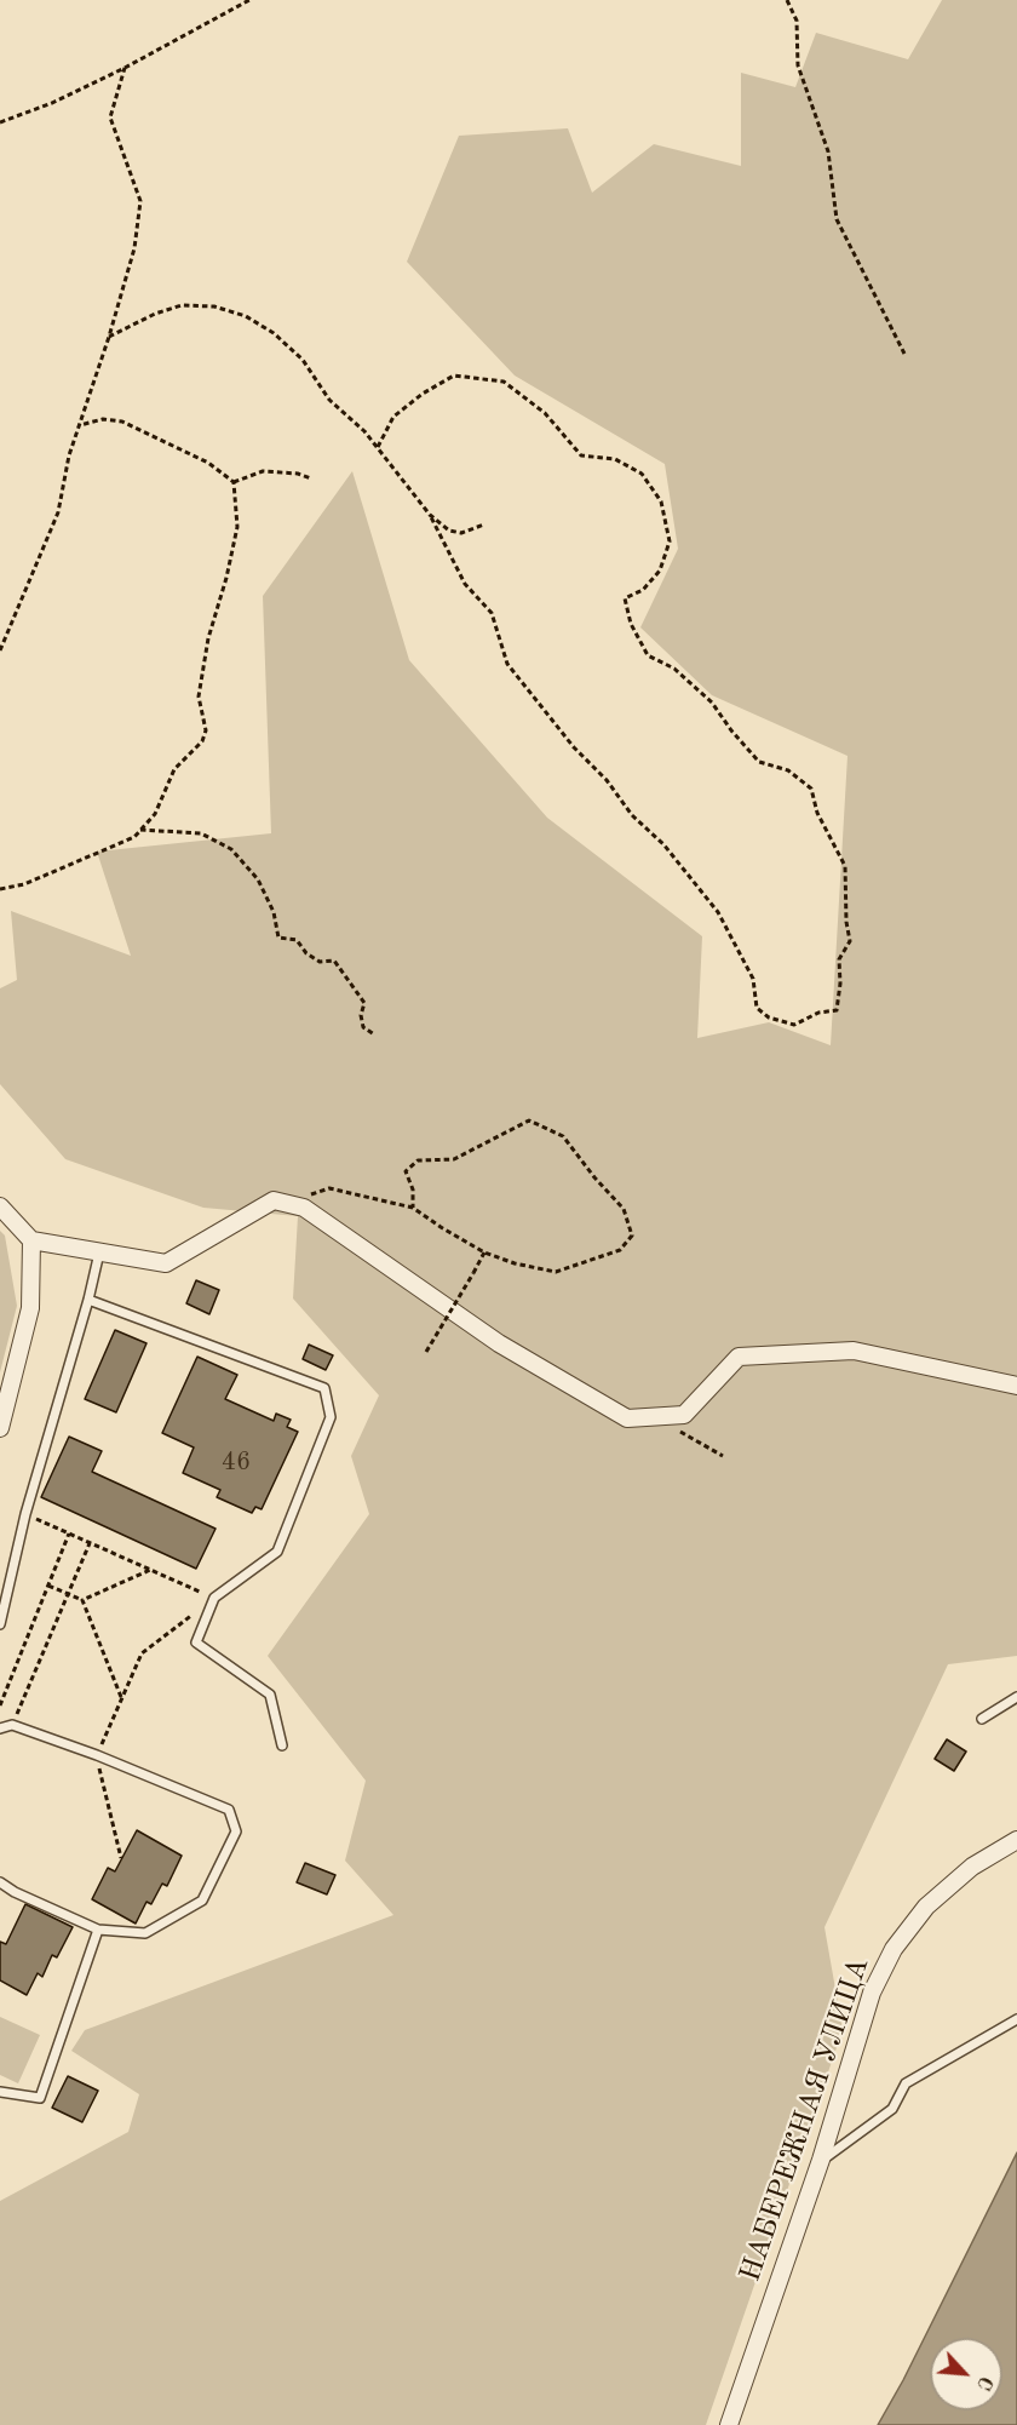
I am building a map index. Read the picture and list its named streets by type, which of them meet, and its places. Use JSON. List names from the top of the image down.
{
  "streets": {
    "street": ["НАБЕРЕЖНАЯ УЛИЦА"]
  },
  "house_numbers": ["46"],
  "north": "bottom right"
}
